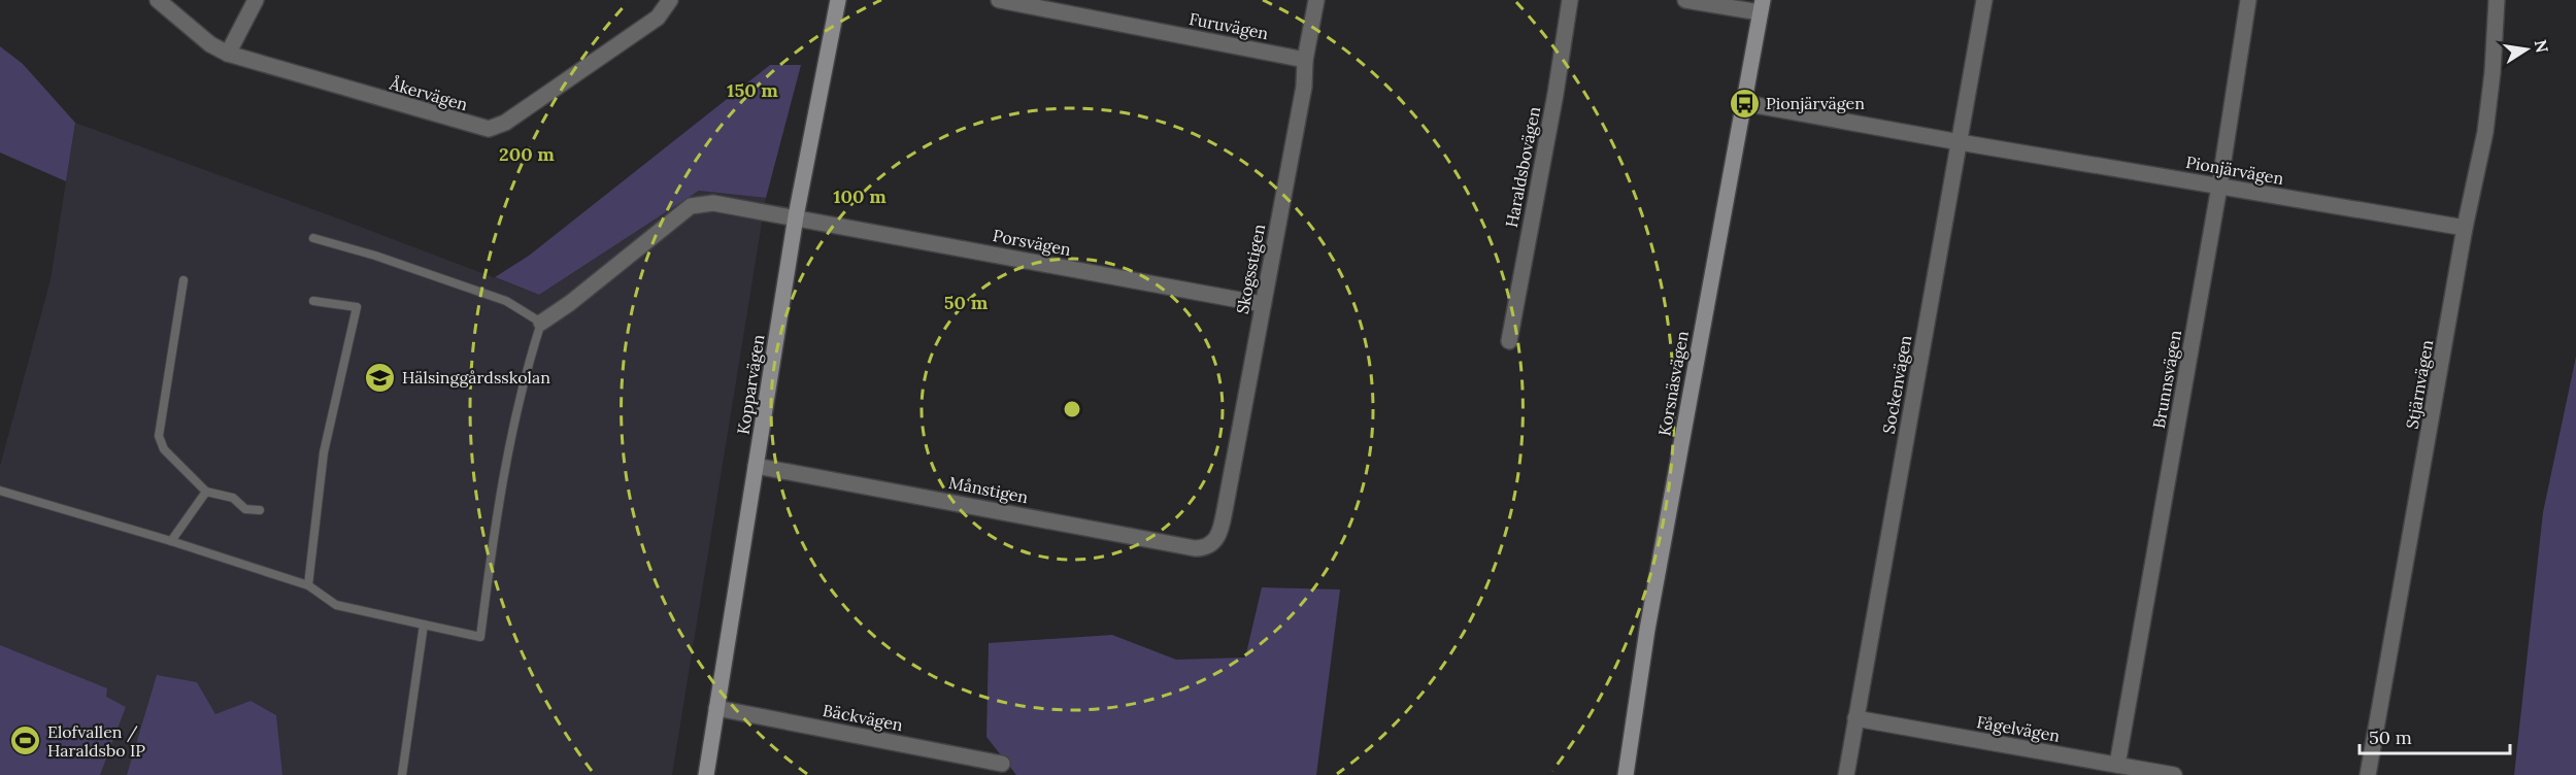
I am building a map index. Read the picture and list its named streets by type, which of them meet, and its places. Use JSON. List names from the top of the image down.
{
  "streets": {
    "street": [
      "Furuvägen",
      "Åkervägen",
      "Haraldsbovägen",
      "Pionjärvägen",
      "Porsvägen",
      "Skogsstigen",
      "Brunnsvägen",
      "Korsnäsvägen",
      "Kopparvägen",
      "Sockenvägen",
      "Stjärnvägen",
      "Månstigen",
      "Bäckvägen",
      "Fågelvägen"
    ]
  },
  "crossings": [
    ["Furuvägen", "Skogsstigen"],
    ["Pionjärvägen", "Brunnsvägen"],
    ["Pionjärvägen", "Korsnäsvägen"],
    ["Pionjärvägen", "Sockenvägen"],
    ["Pionjärvägen", "Stjärnvägen"],
    ["Porsvägen", "Skogsstigen"],
    ["Porsvägen", "Kopparvägen"],
    ["Skogsstigen", "Månstigen"],
    ["Brunnsvägen", "Fågelvägen"],
    ["Kopparvägen", "Månstigen"],
    ["Kopparvägen", "Bäckvägen"],
    ["Sockenvägen", "Fågelvägen"]
  ],
  "places": {
    "bus stop": ["Pionjärvägen"],
    "school or university": ["Hälsinggårdsskolan"],
    "sports": ["Elofvallen / Haraldsbo IP"]
  },
  "scale_bar": "50 m",
  "north": "right",
  "rings": [
    "150 m",
    "200 m",
    "100 m",
    "50 m"
  ]
}
